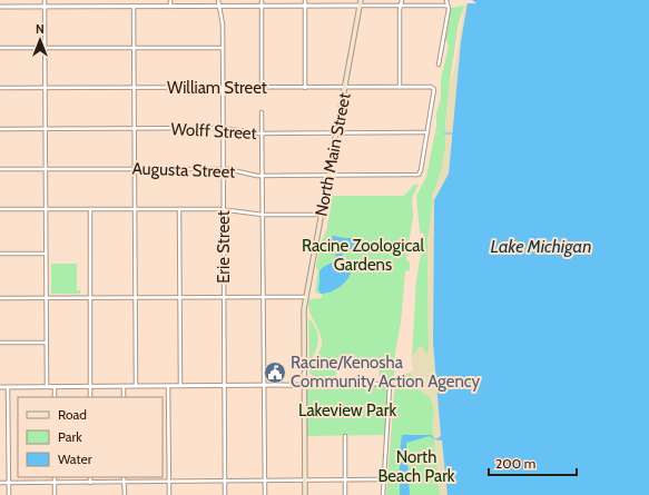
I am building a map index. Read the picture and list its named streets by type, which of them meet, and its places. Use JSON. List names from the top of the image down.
{
  "streets": {
    "main road": ["North Main Street"],
    "street": [
      "William Street",
      "Wolff Street",
      "Augusta Street",
      "Erie Street"
    ]
  },
  "crossings": [
    ["William Street", "Wolff Street"],
    ["William Street", "North Main Street"],
    ["William Street", "Augusta Street"],
    ["William Street", "Erie Street"],
    ["Wolff Street", "North Main Street"],
    ["Wolff Street", "Augusta Street"],
    ["Wolff Street", "Erie Street"],
    ["North Main Street", "Augusta Street"],
    ["Augusta Street", "Erie Street"]
  ],
  "water": ["Lake Michigan"],
  "parks": ["Racine Zoological Gardens", "Lakeview Park", "North Beach Park"],
  "places": {
    "public building": ["Racine/Kenosha Community Action Agency"]
  },
  "legend": ["Road", "Park", "Water"],
  "scale_bar": "200 m",
  "north": "top"
}
